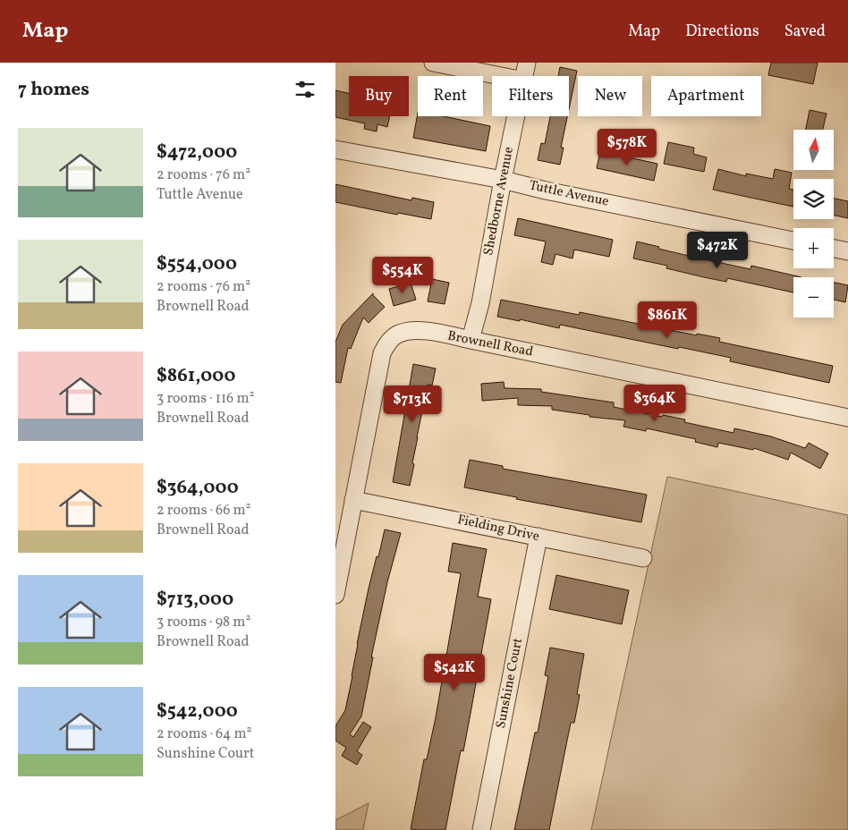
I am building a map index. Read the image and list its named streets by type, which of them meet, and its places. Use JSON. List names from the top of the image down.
{
  "streets": {
    "street": [
      "Tuttle Avenue",
      "Shedborne Avenue",
      "Brownell Road",
      "Fielding Drive",
      "Sunshine Court"
    ]
  },
  "crossings": [
    ["Tuttle Avenue", "Shedborne Avenue"],
    ["Shedborne Avenue", "Brownell Road"],
    ["Brownell Road", "Fielding Drive"],
    ["Fielding Drive", "Sunshine Court"]
  ],
  "north": "top",
  "page": {
    "header": "Map",
    "nav": ["Map", "Directions", "Saved"],
    "heading": "7 homes",
    "chip": [
      "Buy",
      "Rent",
      "Filters",
      "New",
      "Apartment"
    ],
    "list": [
      {
        "name": "$472,000",
        "note": "2 rooms · 76 m² · Tuttle Avenue"
      },
      {
        "name": "$554,000",
        "note": "2 rooms · 76 m² · Brownell Road"
      },
      {
        "name": "$861,000",
        "note": "3 rooms · 116 m² · Brownell Road"
      },
      {
        "name": "$364,000",
        "note": "2 rooms · 66 m² · Brownell Road"
      },
      {
        "name": "$713,000",
        "note": "3 rooms · 98 m² · Brownell Road"
      },
      {
        "name": "$542,000",
        "note": "2 rooms · 64 m² · Sunshine Court"
      }
    ],
    "price": [
      "$578K",
      "$472K",
      "$554K",
      "$861K",
      "$364K",
      "$713K",
      "$542K"
    ],
    "map_buttons": ["+", "−"]
  }
}
